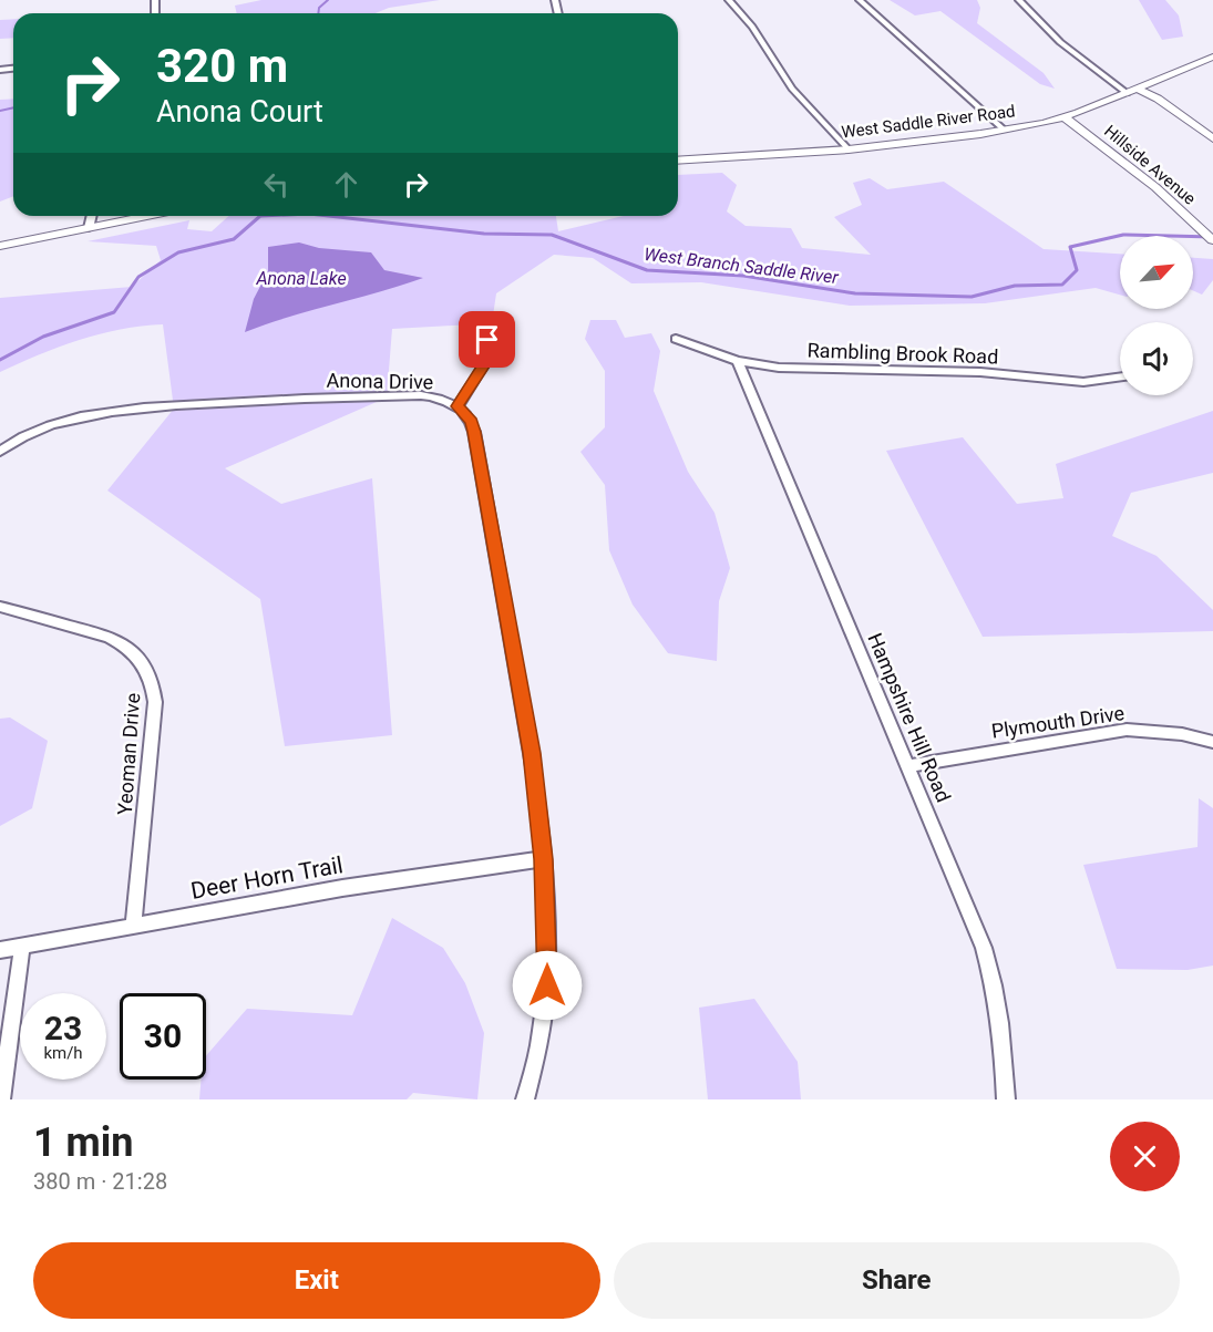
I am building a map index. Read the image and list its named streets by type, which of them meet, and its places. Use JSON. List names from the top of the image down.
{
  "streets": {
    "street": [
      "West Saddle River Road",
      "Hillside Avenue",
      "Rambling Brook Road",
      "Anona Drive",
      "Hampshire Hill Road",
      "Plymouth Drive",
      "Yeoman Drive",
      "Deer Horn Trail"
    ]
  },
  "crossings": [
    ["West Saddle River Road", "Hillside Avenue"],
    ["Rambling Brook Road", "Hampshire Hill Road"],
    ["Anona Drive", "Deer Horn Trail"],
    ["Hampshire Hill Road", "Plymouth Drive"],
    ["Yeoman Drive", "Deer Horn Trail"]
  ],
  "water": ["West Branch Saddle River", "Anona Lake"],
  "north": "top right",
  "page": {
    "turn": ["320 m", "Anona Court"],
    "speed": "23 km/h",
    "limit": "30",
    "heading": ["1 min", "380 m · 21:28"],
    "buttons": ["Exit", "Share"]
  }
}
